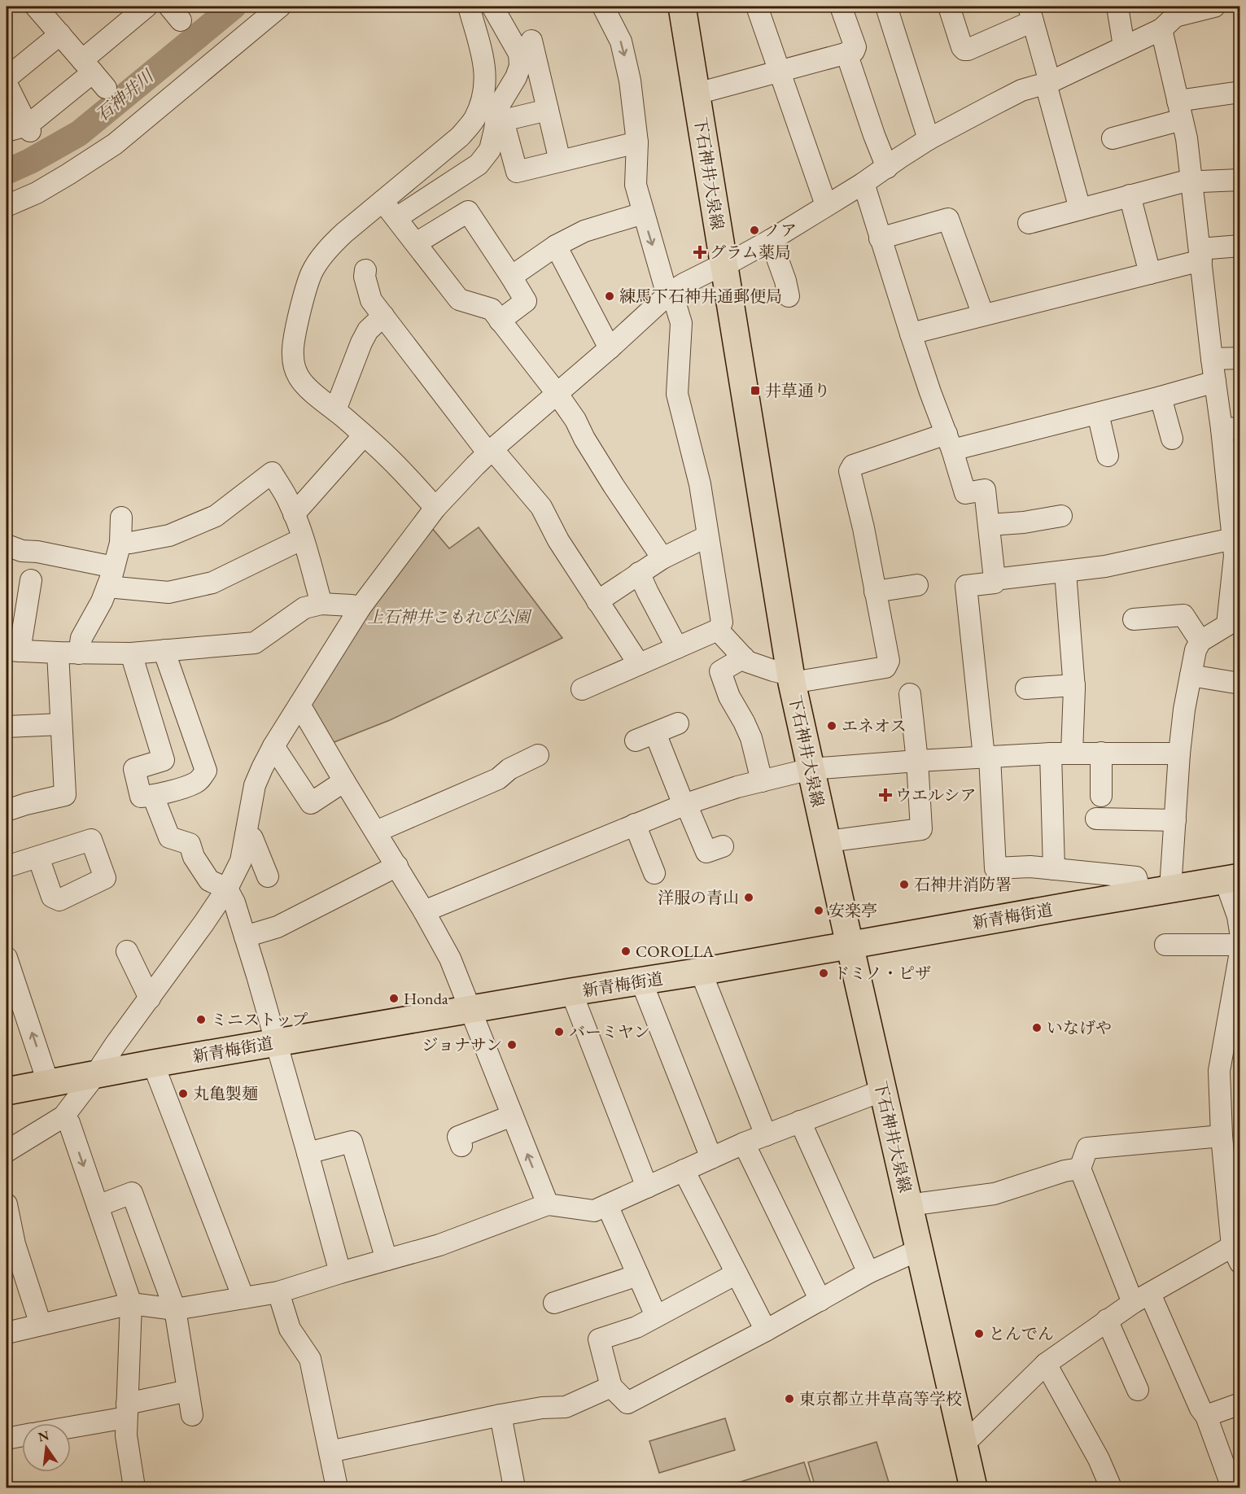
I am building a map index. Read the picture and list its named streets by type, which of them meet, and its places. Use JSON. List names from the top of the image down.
{
  "streets": {
    "main road": ["下石神井大泉線", "新青梅街道"]
  },
  "crossings": [
    ["下石神井大泉線", "新青梅街道"]
  ],
  "water": ["石神井川"],
  "parks": ["上石神井こもれび公園"],
  "places": {
    "other": [
      "ノア",
      "練馬下石神井通郵便局",
      "エネオス",
      "石神井消防署",
      "洋服の青山",
      "安楽亭",
      "COROLLA",
      "ドミノ・ピザ",
      "Honda",
      "ミニストップ",
      "いなげや",
      "バーミヤン",
      "ジョナサン",
      "丸亀製麺",
      "とんでん",
      "東京都立井草高等学校"
    ],
    "health": ["グラム薬局", "ウエルシア"],
    "transit": ["井草通り"]
  },
  "north": "top"
}
